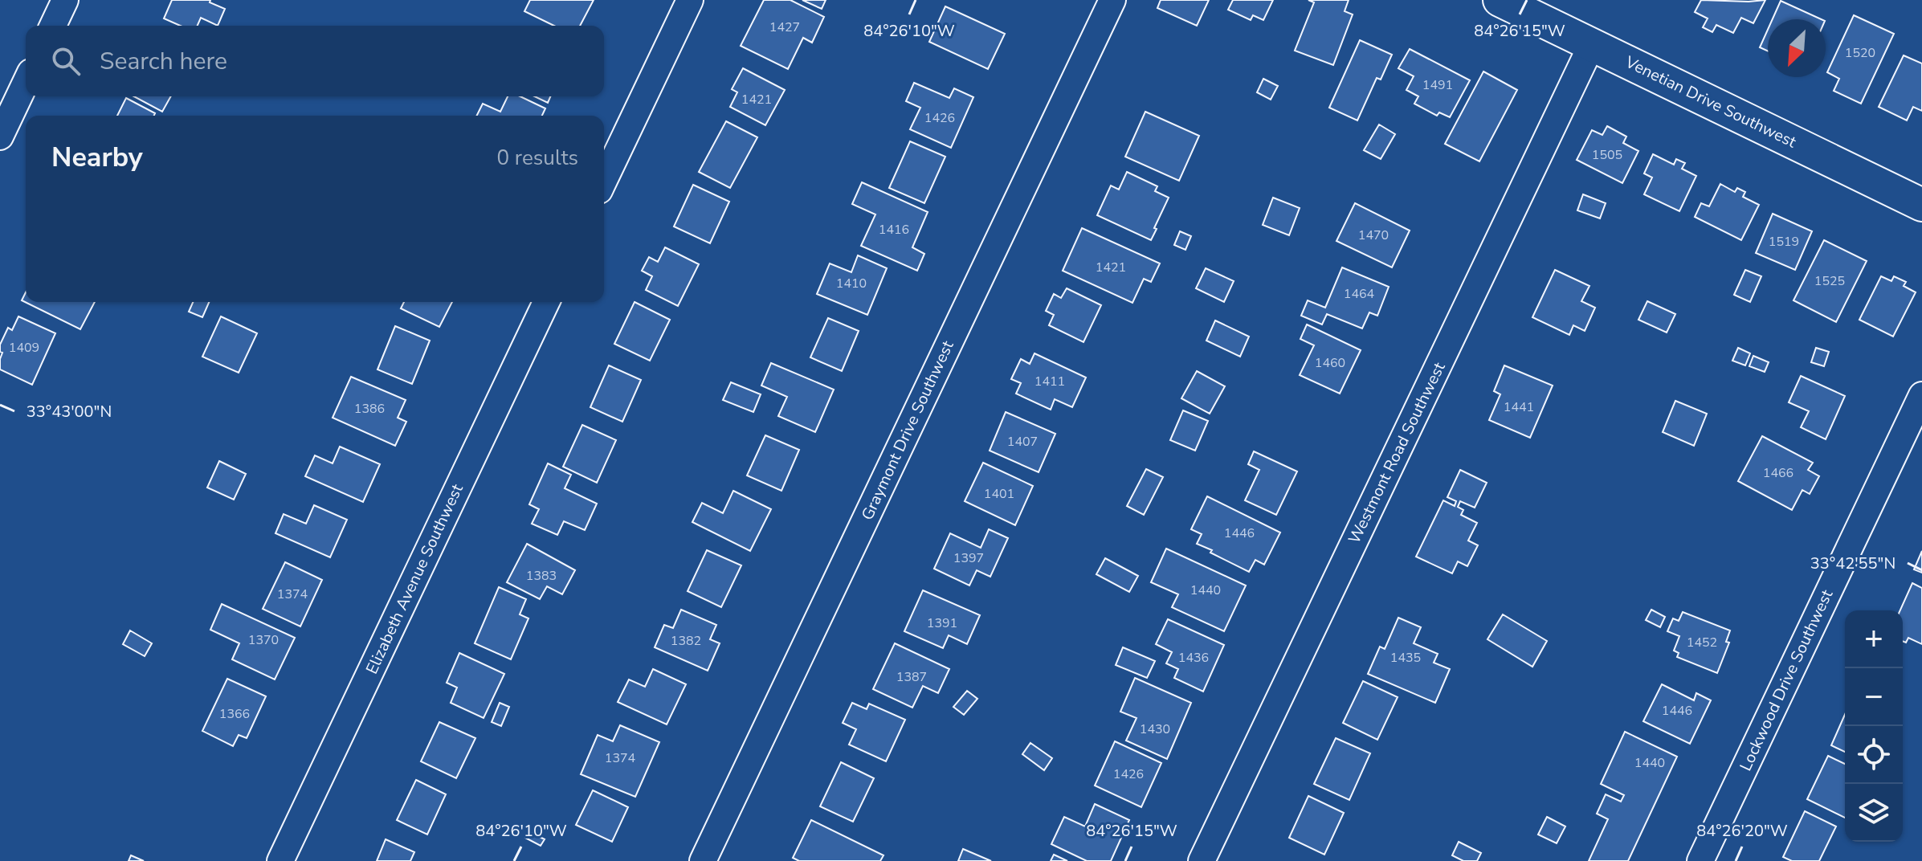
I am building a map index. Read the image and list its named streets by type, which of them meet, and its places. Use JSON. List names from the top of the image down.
{
  "streets": {
    "street": [
      "Venetian Drive Southwest",
      "Graymont Drive Southwest",
      "Westmont Road Southwest",
      "Elizabeth Avenue Southwest",
      "Lockwood Drive Southwest"
    ]
  },
  "crossings": [
    ["Venetian Drive Southwest", "Westmont Road Southwest"]
  ],
  "house_numbers": [
    "1427",
    "1520",
    "1491",
    "1421",
    "1426",
    "1505",
    "1416",
    "1470",
    "1519",
    "1421",
    "1525",
    "1410",
    "1464",
    "1409",
    "1460",
    "1411",
    "1441",
    "1386",
    "1407",
    "1466",
    "1401",
    "1446",
    "1397",
    "1383",
    "1440",
    "1374",
    "1391",
    "1370",
    "1382",
    "1452",
    "1436",
    "1435",
    "1387",
    "1446",
    "1366",
    "1430",
    "1374",
    "1440",
    "1426"
  ],
  "north": "bottom left",
  "page": {
    "search": "Search here",
    "heading": ["Nearby", "0 results"],
    "map_buttons": ["+", "−"]
  },
  "coordinates": [
    "84°26'10\"W",
    "84°26'15\"W",
    "33°43'00\"N",
    "33°42'55\"N",
    "84°26'20\"W"
  ]
}
